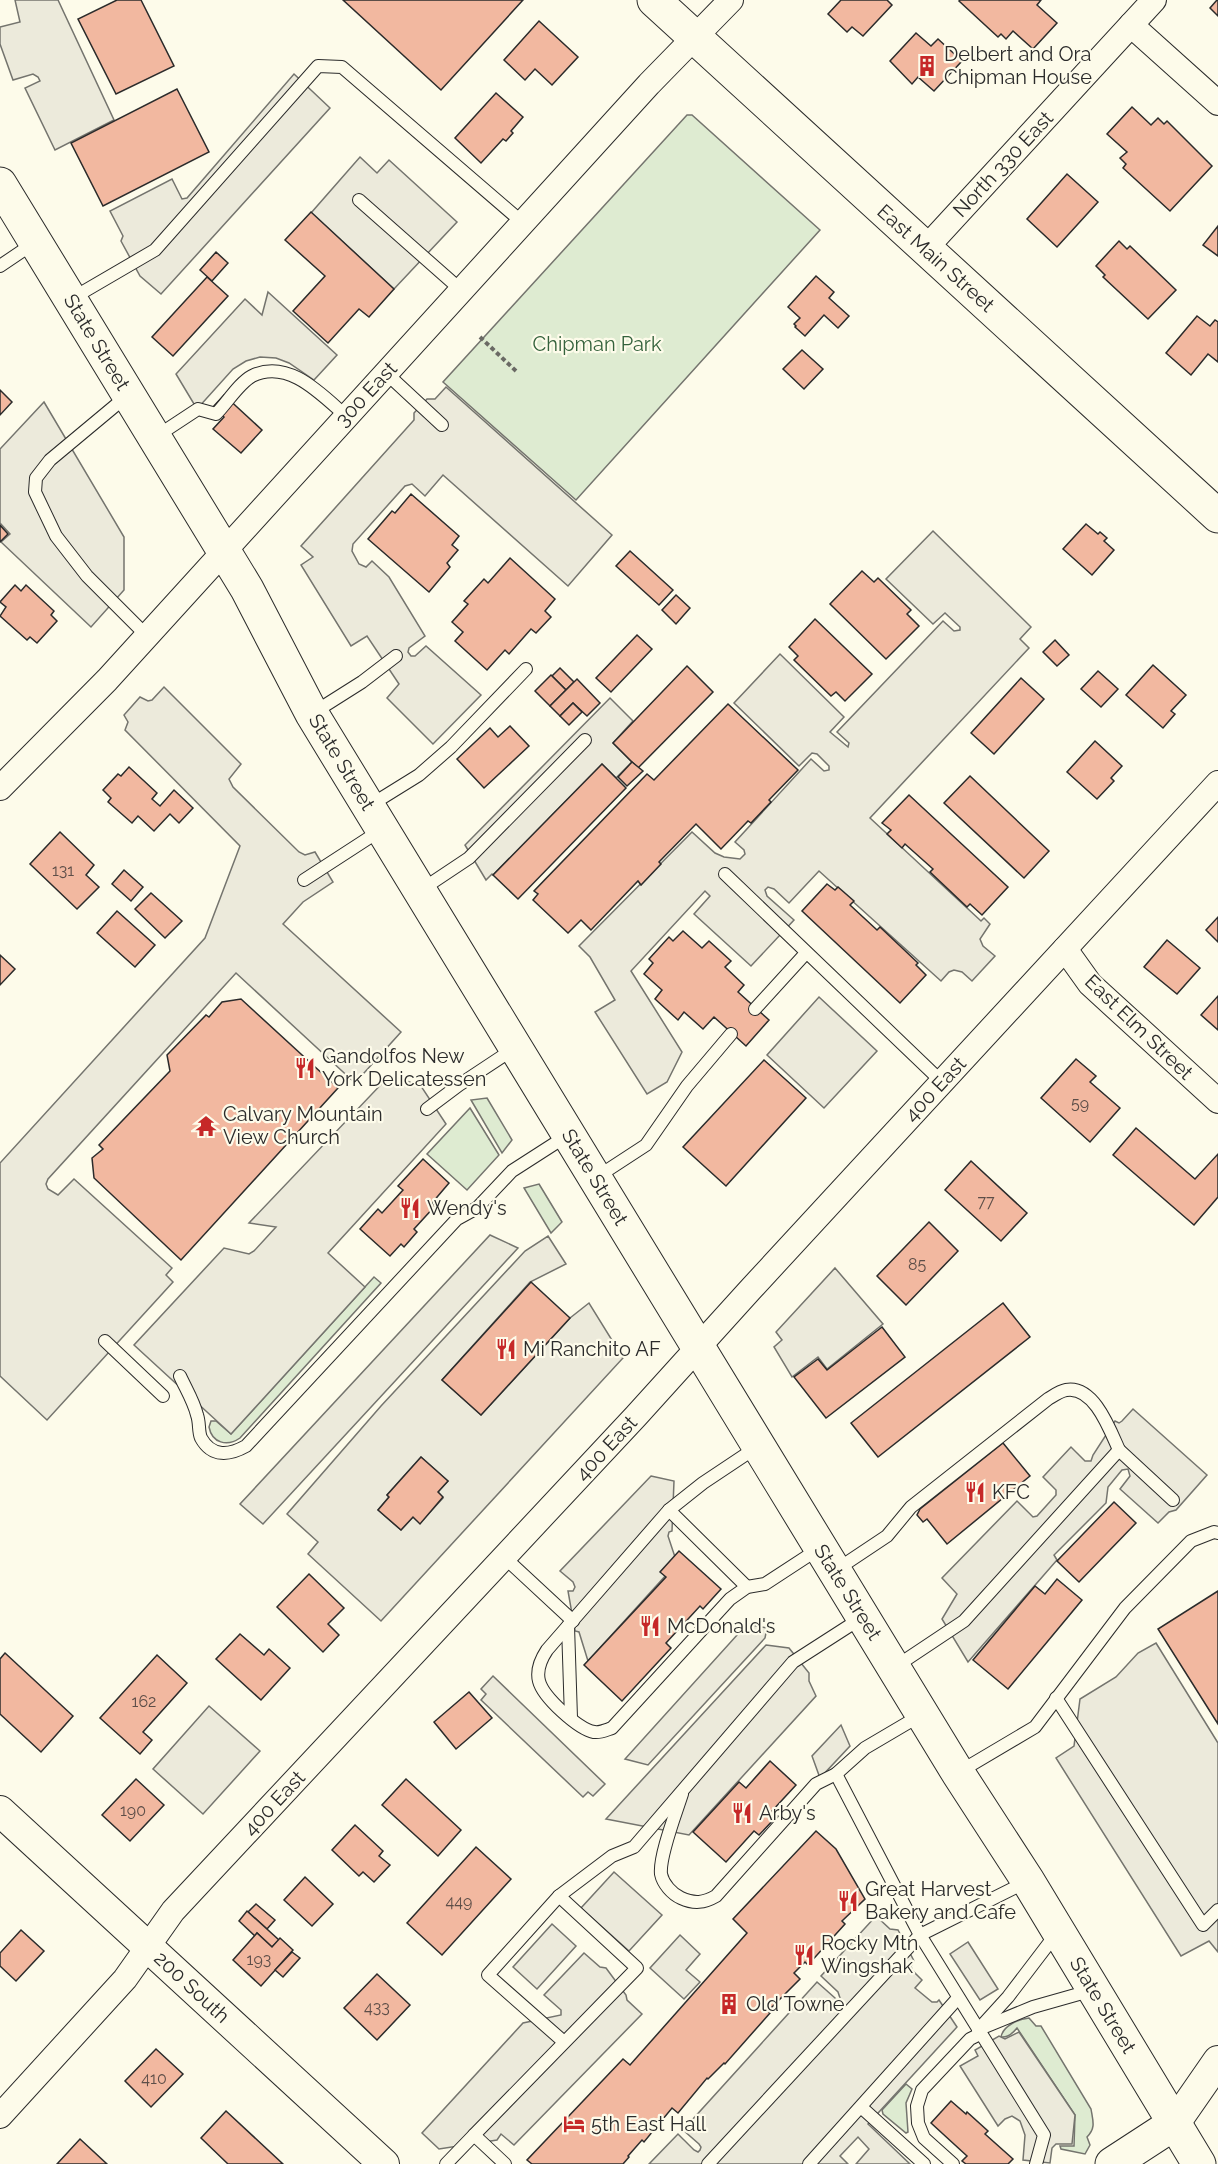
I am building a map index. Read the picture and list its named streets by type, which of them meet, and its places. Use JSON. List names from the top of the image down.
{
  "streets": {
    "main road": ["East Main Street", "State Street"],
    "street": [
      "North 330 East",
      "300 East",
      "East Elm Street",
      "400 East",
      "200 South"
    ]
  },
  "crossings": [
    ["North 330 East", "East Main Street"],
    ["East Main Street", "300 East"],
    ["State Street", "300 East"],
    ["State Street", "400 East"],
    ["East Elm Street", "400 East"],
    ["400 East", "200 South"]
  ],
  "parks": ["Chipman Park"],
  "places": {
    "building": ["Delbert and Ora Chipman House", "Old Towne"],
    "restaurant": [
      "Gandolfos New York Delicatessen",
      "Wendy's",
      "Mi Ranchito AF",
      "KFC",
      "McDonald's",
      "Arby's",
      "Great Harvest Bakery and Cafe",
      "Rocky Mtn Wingshak"
    ],
    "temple": ["Calvary Mountain View Church"],
    "hotel": ["5th East Hall"]
  },
  "house_numbers": [
    "131",
    "59",
    "77",
    "85",
    "162",
    "190",
    "449",
    "193",
    "433",
    "410"
  ]
}
